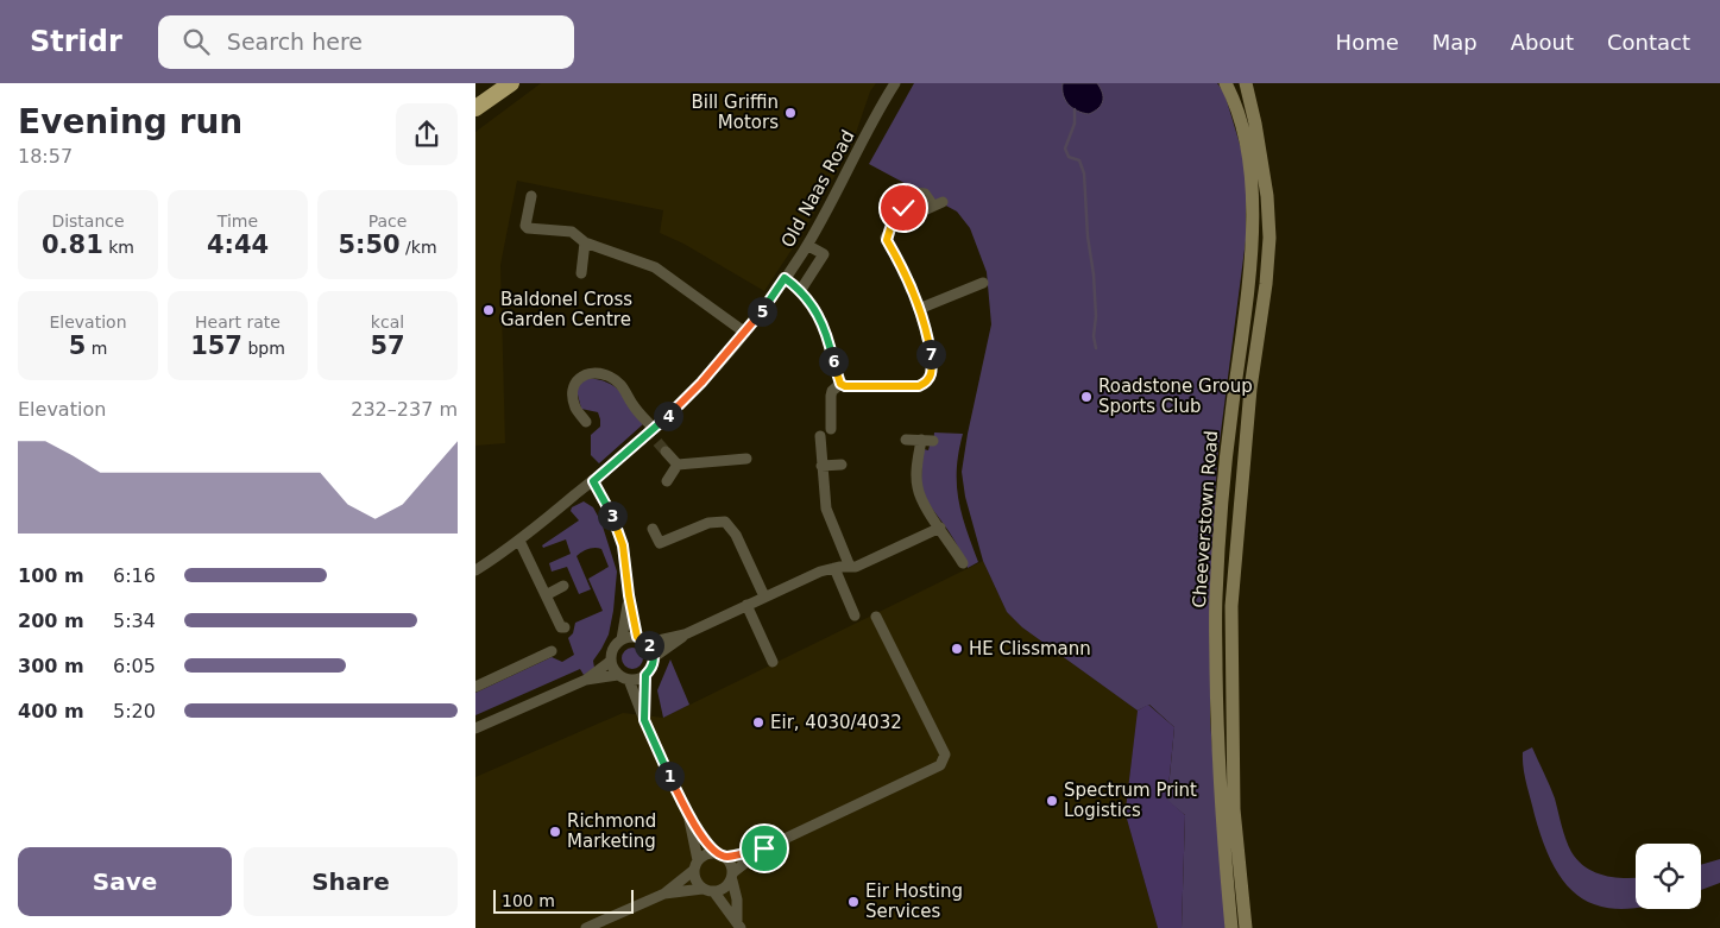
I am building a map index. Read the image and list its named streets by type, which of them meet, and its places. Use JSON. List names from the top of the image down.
{
  "streets": {
    "main road": ["Cheeverstown Road"],
    "street": ["Old Naas Road"]
  },
  "places": [
    "Bill Griffin Motors",
    "Baldonel Cross Garden Centre",
    "Roadstone Group Sports Club",
    "HE Clissmann",
    "Eir, 4030/4032",
    "Spectrum Print Logistics",
    "Richmond Marketing",
    "Eir Hosting Services"
  ],
  "scale_bar": "100 m",
  "page": {
    "header": "Stridr",
    "search": "Search here",
    "nav": [
      "Home",
      "Map",
      "About",
      "Contact"
    ],
    "heading": ["Evening run", "18:57"],
    "stats": [
      ["Distance", "0.81 km"],
      ["Time", "4:44"],
      ["Pace", "5:50 /km"],
      ["Elevation", "5 m"],
      ["Heart rate", "157 bpm"],
      ["kcal", "57"]
    ],
    "pins": [
      "5",
      "7",
      "6",
      "4",
      "3",
      "2",
      "1"
    ],
    "chart": ["Elevation", "232–237 m"],
    "list": [
      {
        "name": "100 m",
        "note": "6:16"
      },
      {
        "name": "200 m",
        "note": "5:34"
      },
      {
        "name": "300 m",
        "note": "6:05"
      },
      {
        "name": "400 m",
        "note": "5:20"
      }
    ],
    "buttons": ["Save", "Share"],
    "scale": "100 m"
  }
}
